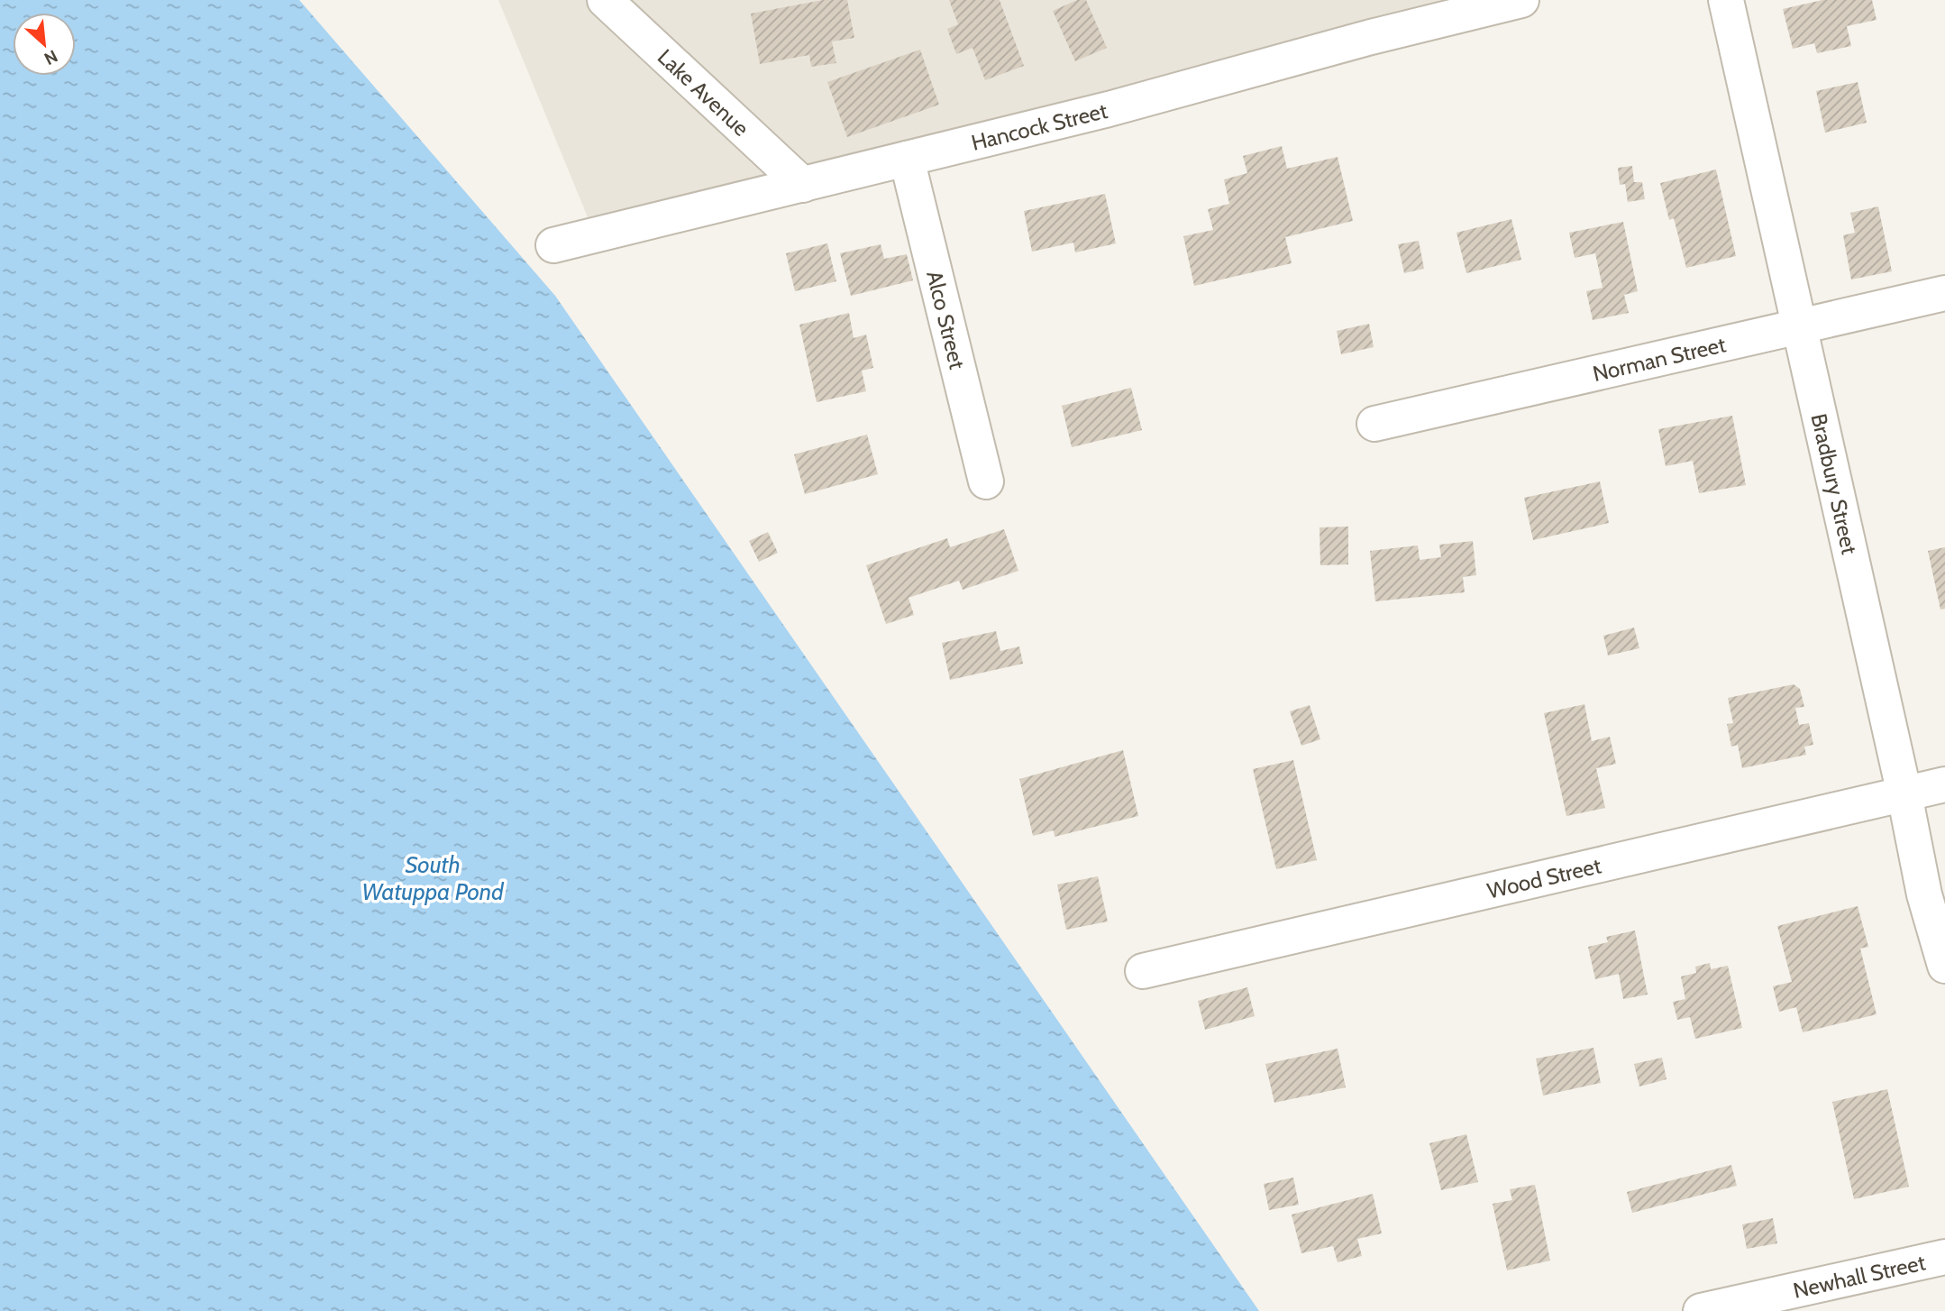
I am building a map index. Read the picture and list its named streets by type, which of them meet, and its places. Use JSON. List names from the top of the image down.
{
  "streets": {
    "street": [
      "Lake Avenue",
      "Hancock Street",
      "Alco Street",
      "Norman Street",
      "Bradbury Street",
      "Wood Street",
      "Newhall Street"
    ]
  },
  "crossings": [
    ["Lake Avenue", "Hancock Street"],
    ["Hancock Street", "Alco Street"],
    ["Norman Street", "Bradbury Street"],
    ["Bradbury Street", "Wood Street"]
  ],
  "water": ["South Watuppa Pond"],
  "north": "bottom right"
}
